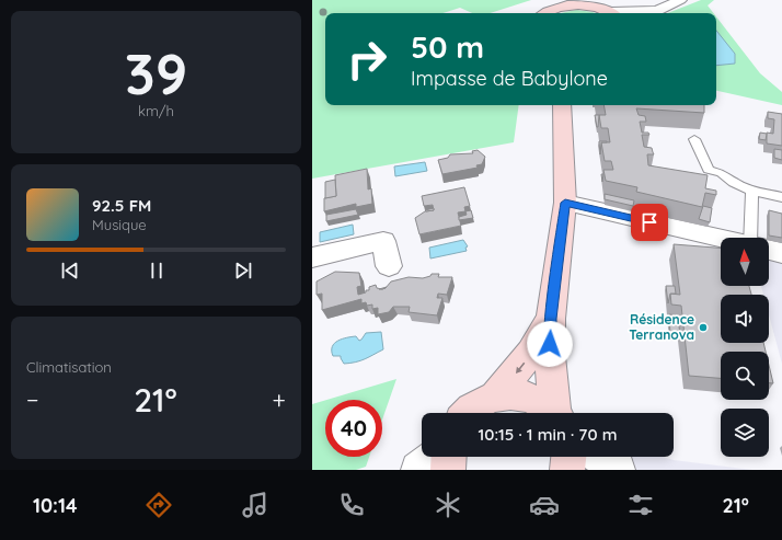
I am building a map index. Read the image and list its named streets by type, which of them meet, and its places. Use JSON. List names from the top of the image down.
{
  "places": ["Résidence Terranova"],
  "north": "top",
  "page": {
    "tile": [
      ["39", "km/h"],
      "Climatisation"
    ],
    "turn": ["50 m", "Impasse de Babylone"],
    "song": ["92.5 FM", "Musique"],
    "heat": ["−", "21°", "+"],
    "limit": "40",
    "trip": "10:15 · 1 min · 70 m",
    "tabs": ["10:14", "21°"]
  }
}
